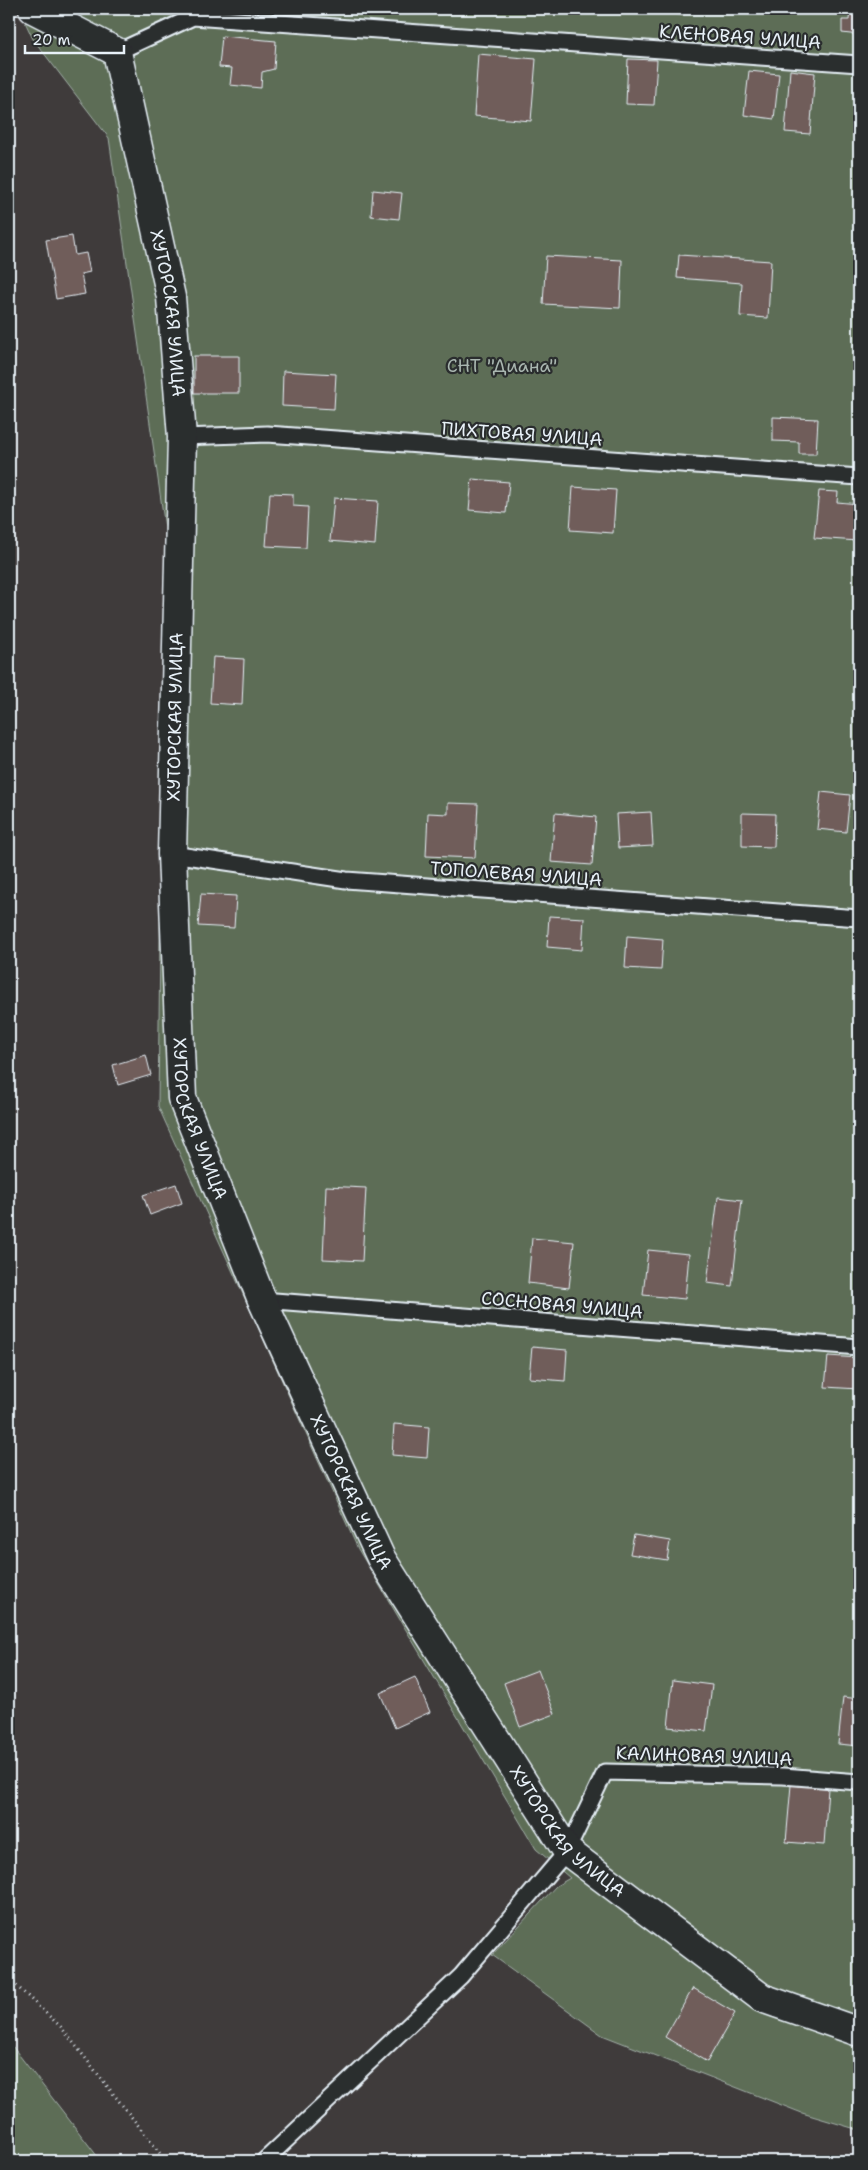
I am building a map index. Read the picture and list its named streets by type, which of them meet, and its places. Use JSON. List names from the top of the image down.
{
  "streets": {
    "street": ["ХУТОРСКАЯ УЛИЦА"],
    "lane": [
      "КЛЕНОВАЯ УЛИЦА",
      "ПИХТОВАЯ УЛИЦА",
      "ТОПОЛЕВАЯ УЛИЦА",
      "СОСНОВАЯ УЛИЦА",
      "КАЛИНОВАЯ УЛИЦА"
    ]
  },
  "crossings": [
    ["КЛЕНОВАЯ УЛИЦА", "ХУТОРСКАЯ УЛИЦА"],
    ["ХУТОРСКАЯ УЛИЦА", "ПИХТОВАЯ УЛИЦА"],
    ["ХУТОРСКАЯ УЛИЦА", "ТОПОЛЕВАЯ УЛИЦА"],
    ["ХУТОРСКАЯ УЛИЦА", "СОСНОВАЯ УЛИЦА"],
    ["ХУТОРСКАЯ УЛИЦА", "КАЛИНОВАЯ УЛИЦА"]
  ],
  "parks": ["СНТ \"Диана\""],
  "scale_bar": "20 m"
}
